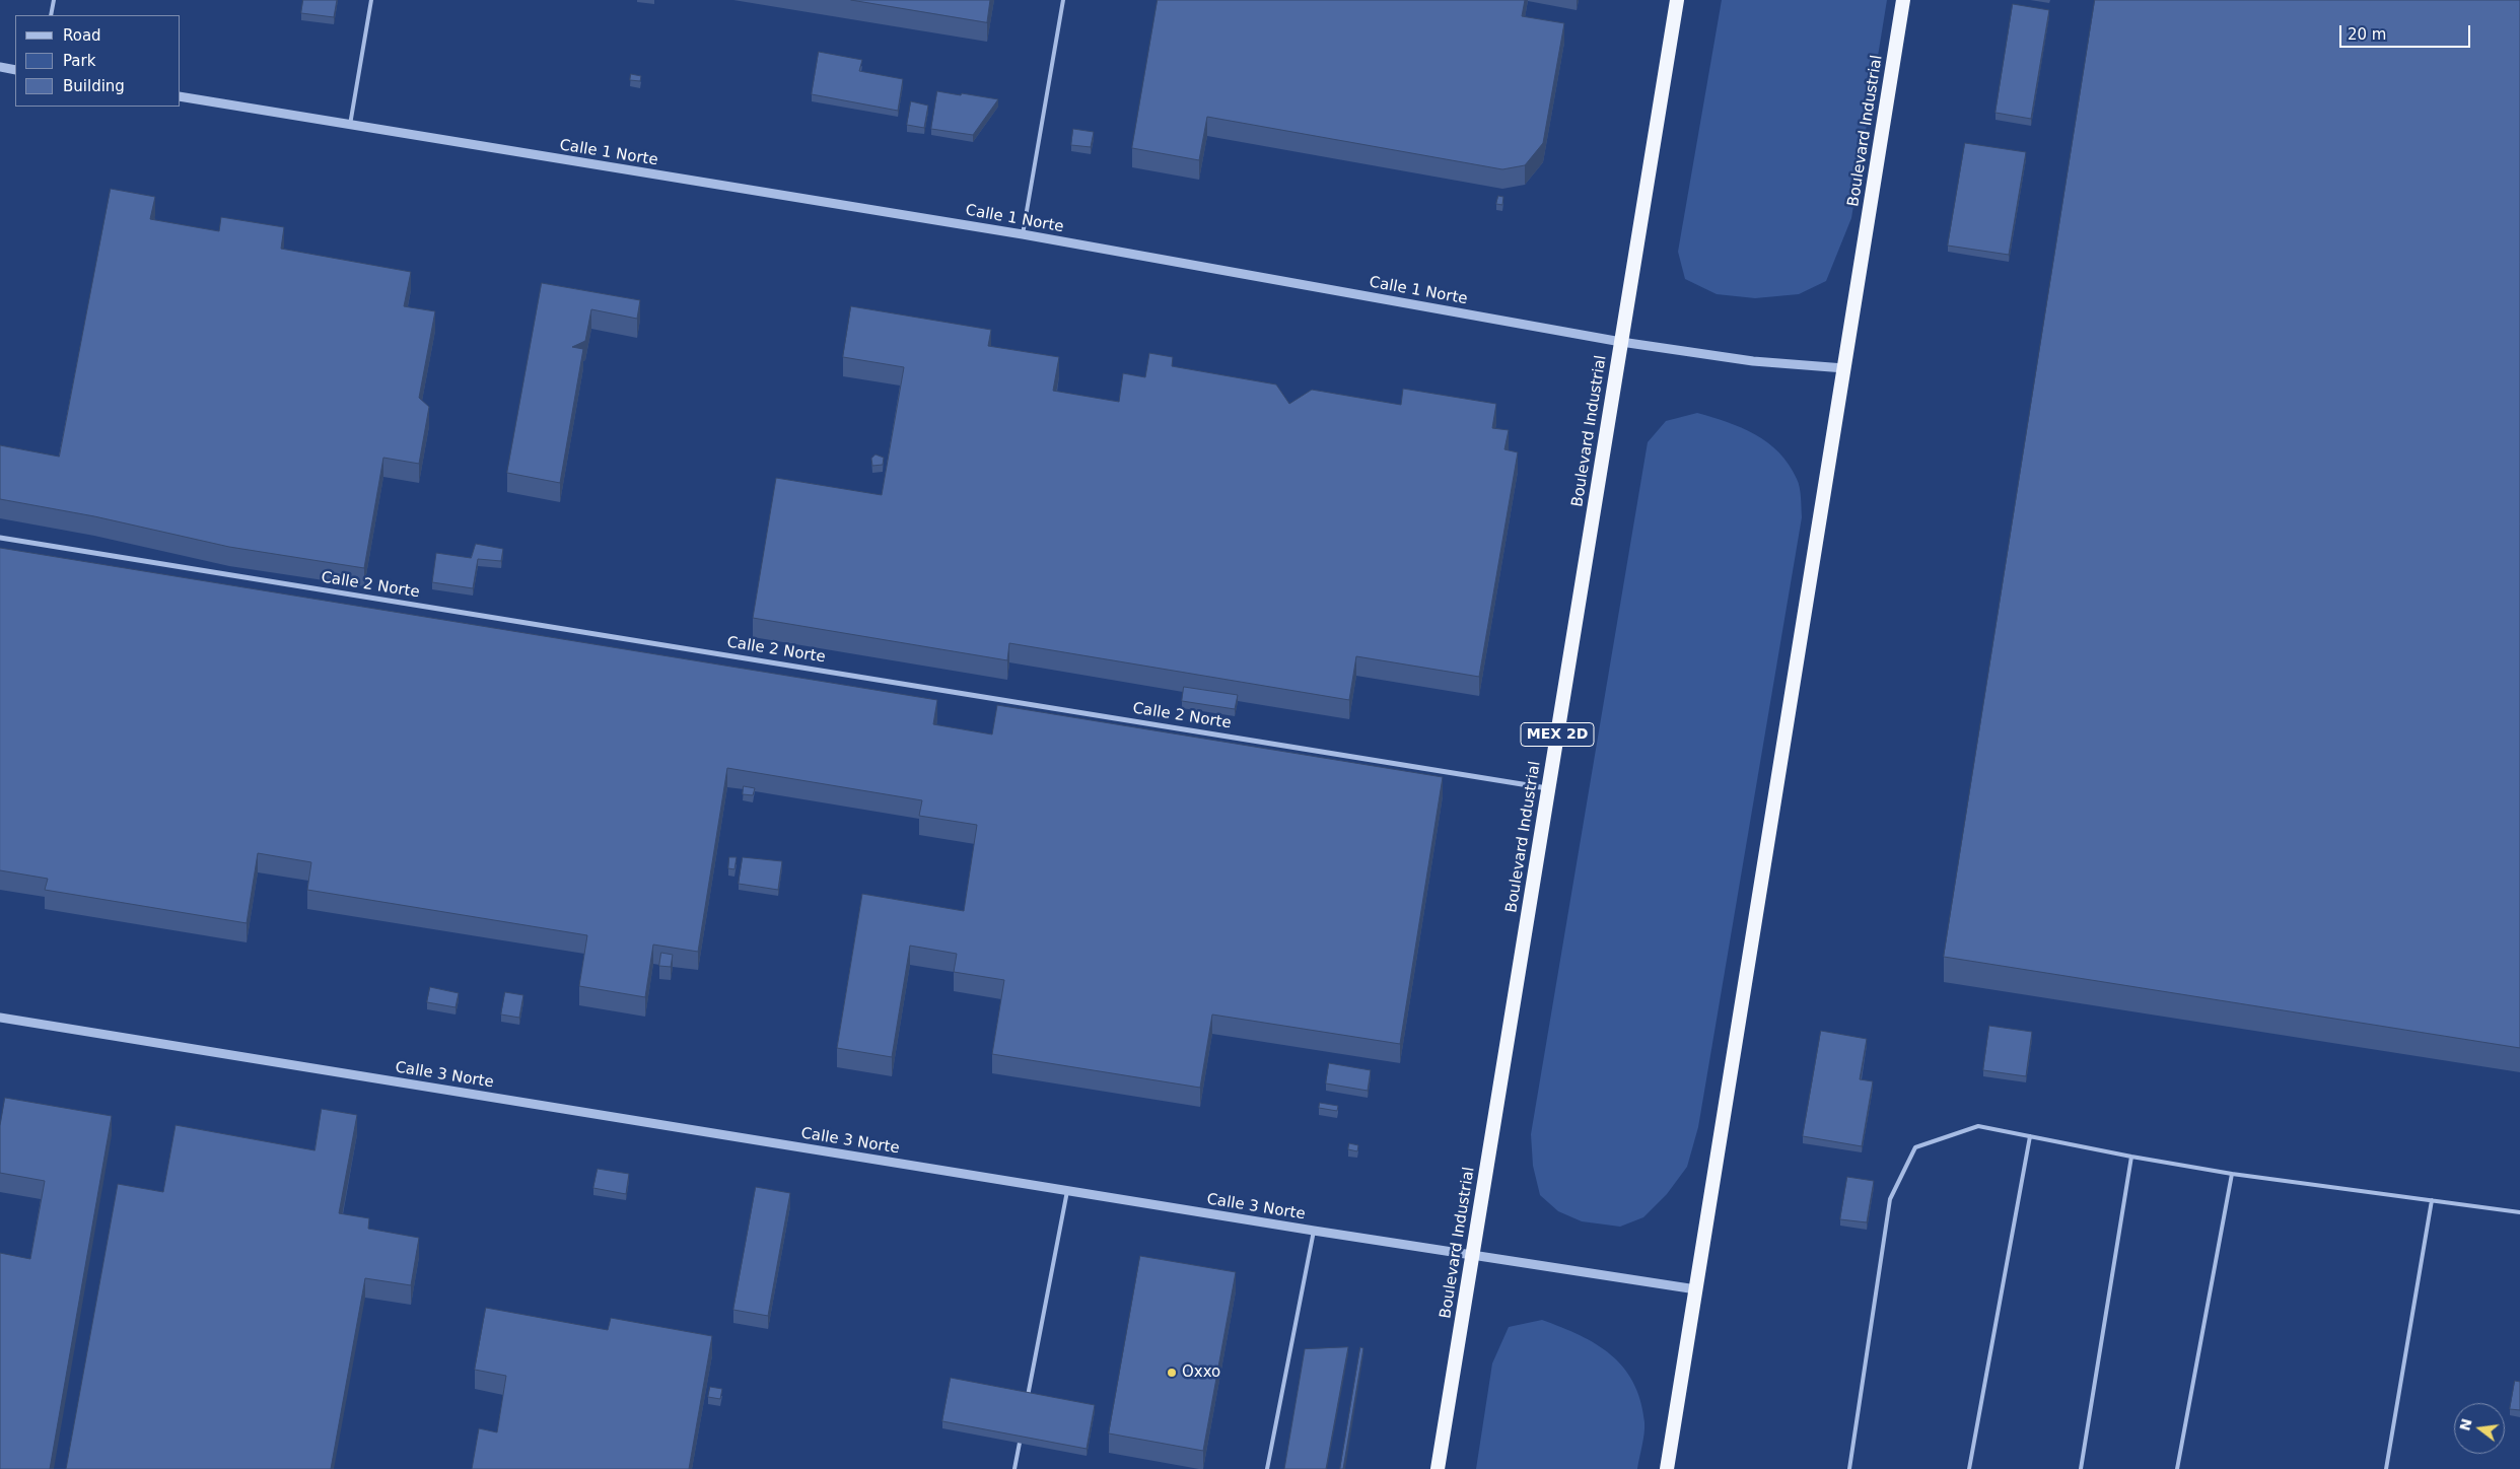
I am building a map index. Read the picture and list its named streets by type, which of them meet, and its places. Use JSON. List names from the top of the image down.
{
  "streets": {
    "highway": ["Boulevard Industrial", "MEX 2D"],
    "street": ["Calle 1 Norte", "Calle 2 Norte", "Calle 3 Norte"]
  },
  "crossings": [
    ["Boulevard Industrial", "Calle 1 Norte"],
    ["Boulevard Industrial", "Calle 2 Norte"],
    ["Boulevard Industrial", "Calle 3 Norte"]
  ],
  "places": ["Oxxo"],
  "legend": ["Road", "Park", "Building"],
  "scale_bar": "20 m",
  "north": "left"
}
